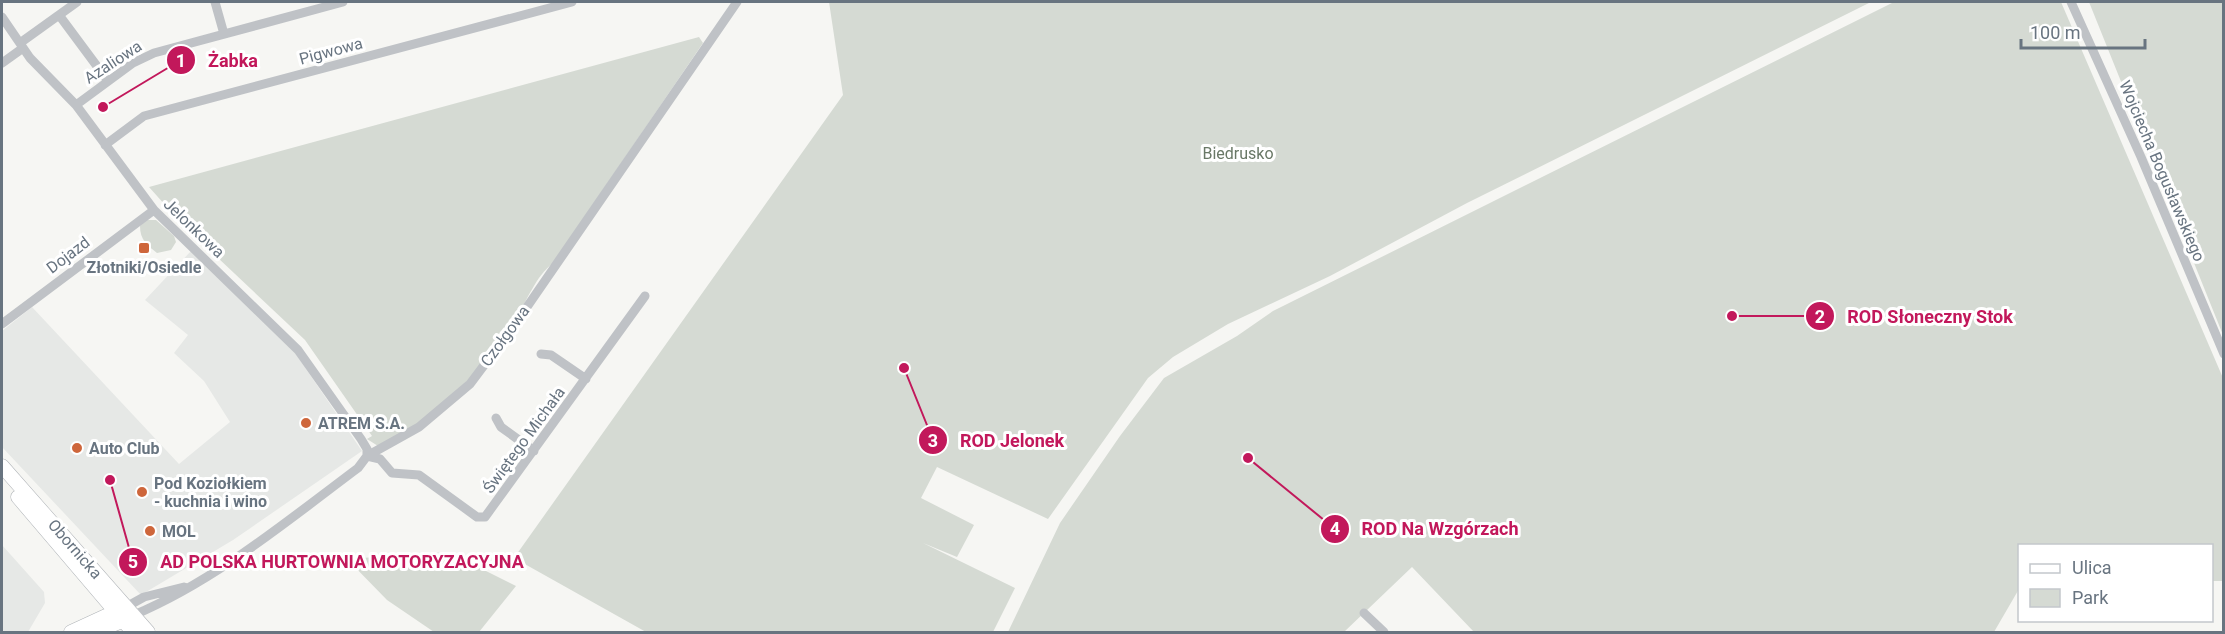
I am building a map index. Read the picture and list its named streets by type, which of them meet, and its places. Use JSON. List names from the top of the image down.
{
  "streets": {
    "main road": ["Obornicka"],
    "street": [
      "Pigwowa",
      "Azaliowa",
      "Wojciecha Bogusławskiego",
      "Jelonkowa",
      "Dojazd",
      "Czołgowa",
      "Świętego Michała"
    ]
  },
  "crossings": [
    ["Pigwowa", "Jelonkowa"],
    ["Azaliowa", "Jelonkowa"],
    ["Jelonkowa", "Dojazd"],
    ["Jelonkowa", "Czołgowa"],
    ["Jelonkowa", "Świętego Michała"],
    ["Czołgowa", "Świętego Michała"],
    ["Czołgowa", "Obornicka"]
  ],
  "parks": ["Biedrusko"],
  "places": {
    "other": [
      "Żabka",
      "ROD Słoneczny Stok",
      "ROD Jelonek",
      "ATREM S.A.",
      "Auto Club",
      "ROD Na Wzgórzach",
      "AD POLSKA HURTOWNIA MOTORYZACYJNA",
      "Pod Koziołkiem - kuchnia i wino",
      "MOL"
    ],
    "transit": ["Złotniki/Osiedle"]
  },
  "legend": ["Ulica", "Park"],
  "scale_bar": "100 m"
}
